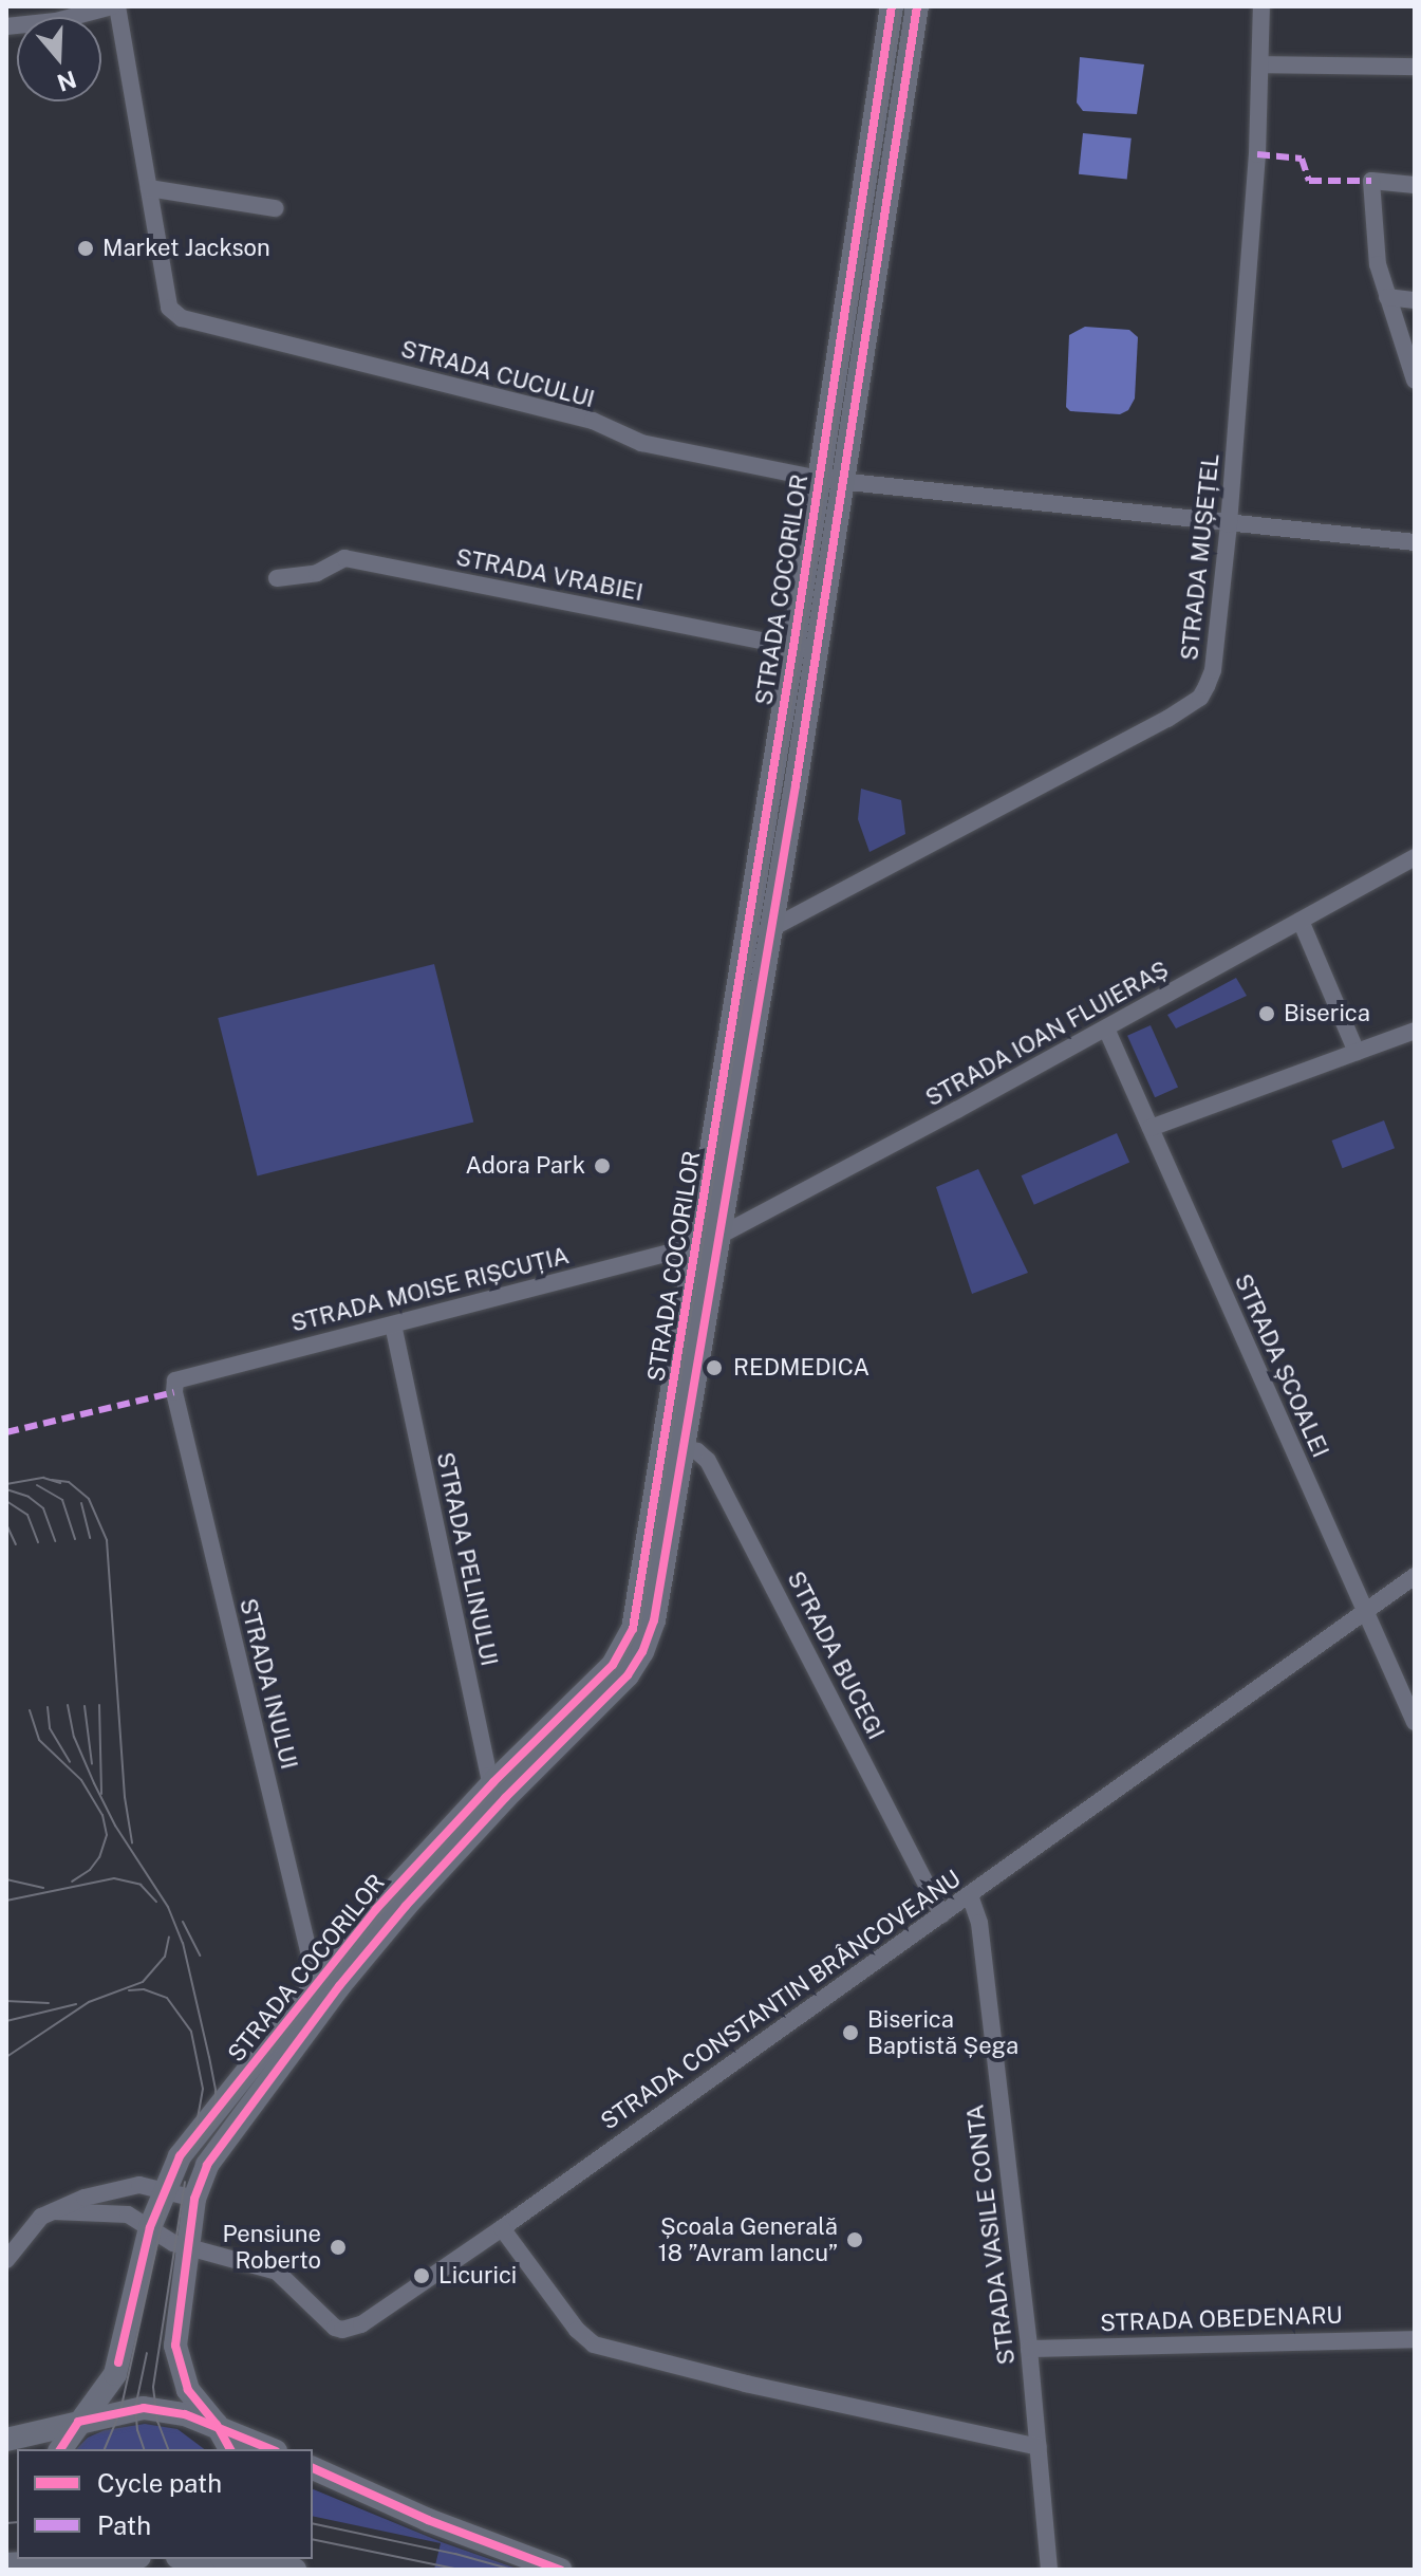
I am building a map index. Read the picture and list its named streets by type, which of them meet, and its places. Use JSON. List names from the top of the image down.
{
  "streets": {
    "main road": ["STRADA COCORILOR"],
    "street": [
      "STRADA CUCULUI",
      "STRADA MUȘEȚEL",
      "STRADA VRABIEI",
      "STRADA IOAN FLUIERAȘ",
      "STRADA MOISE RIȘCUȚIA",
      "STRADA ȘCOALEI",
      "STRADA PELINULUI",
      "STRADA BUCEGI",
      "STRADA INULUI",
      "STRADA CONSTANTIN BRÂNCOVEANU",
      "STRADA VASILE CONTA",
      "STRADA OBEDENARU"
    ]
  },
  "crossings": [
    ["STRADA CUCULUI", "STRADA MUȘEȚEL"],
    ["STRADA CUCULUI", "STRADA COCORILOR"],
    ["STRADA MUȘEȚEL", "STRADA COCORILOR"],
    ["STRADA VRABIEI", "STRADA COCORILOR"],
    ["STRADA COCORILOR", "STRADA IOAN FLUIERAȘ"],
    ["STRADA COCORILOR", "STRADA MOISE RIȘCUȚIA"],
    ["STRADA COCORILOR", "STRADA PELINULUI"],
    ["STRADA COCORILOR", "STRADA BUCEGI"],
    ["STRADA COCORILOR", "STRADA INULUI"],
    ["STRADA COCORILOR", "STRADA CONSTANTIN BRÂNCOVEANU"],
    ["STRADA IOAN FLUIERAȘ", "STRADA MOISE RIȘCUȚIA"],
    ["STRADA IOAN FLUIERAȘ", "STRADA ȘCOALEI"],
    ["STRADA MOISE RIȘCUȚIA", "STRADA PELINULUI"],
    ["STRADA MOISE RIȘCUȚIA", "STRADA INULUI"],
    ["STRADA ȘCOALEI", "STRADA CONSTANTIN BRÂNCOVEANU"],
    ["STRADA BUCEGI", "STRADA CONSTANTIN BRÂNCOVEANU"],
    ["STRADA CONSTANTIN BRÂNCOVEANU", "STRADA VASILE CONTA"],
    ["STRADA VASILE CONTA", "STRADA OBEDENARU"]
  ],
  "places": [
    "Market Jackson",
    "Biserica",
    "Adora Park",
    "REDMEDICA",
    "Biserica Baptistă Șega",
    "Școala Generală 18 ”Avram Iancu”",
    "Pensiune Roberto",
    "Licurici"
  ],
  "legend": ["Cycle path", "Path"],
  "north": "bottom"
}
